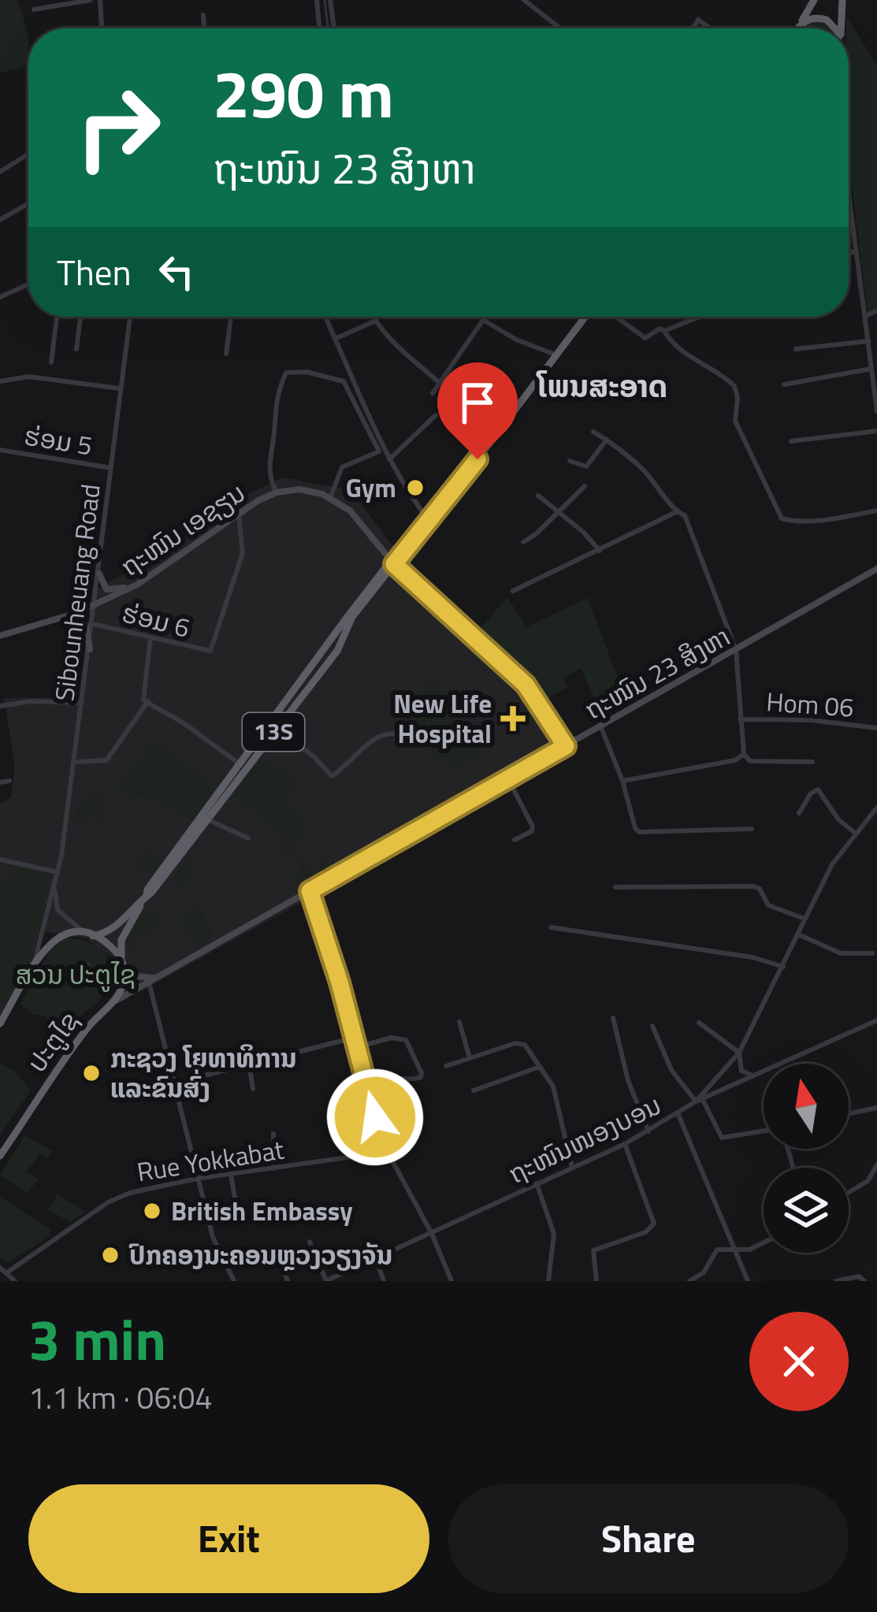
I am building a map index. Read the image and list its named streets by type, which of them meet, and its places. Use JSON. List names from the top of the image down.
{
  "streets": {
    "highway": ["13S", "ປະຕູໄຊ"],
    "main road": ["ຖະໜົນ ເອຊຽນ", "ຖະໜົນ 23 ສິງຫາ"],
    "street": [
      "ຮ່ອມ 5",
      "Sibounheuang Road",
      "ຮ່ອມ 6",
      "Hom 06",
      "ຖະໜົນໜອງບອນ",
      "Rue Yokkabat"
    ]
  },
  "crossings": [
    ["ຮ່ອມ 5", "Sibounheuang Road"],
    ["ຖະໜົນ ເອຊຽນ", "Sibounheuang Road"],
    ["ຖະໜົນ ເອຊຽນ", "ຮ່ອມ 6"],
    ["Sibounheuang Road", "ຮ່ອມ 6"],
    ["Sibounheuang Road", "ປະຕູໄຊ"],
    ["ຖະໜົນ 23 ສິງຫາ", "ປະຕູໄຊ"],
    ["13S", "ປະຕູໄຊ"]
  ],
  "districts": ["ໂພນສະອາດ"],
  "parks": ["ສວນ ປະຕູໄຊ"],
  "places": {
    "other": [
      "Gym",
      "ກະຊວງ ໂຍທາທິການ ແລະຂົນສົ່ງ",
      "British Embassy",
      "ປົກຄອງນະຄອນຫຼວງວຽງຈັນ"
    ],
    "health": ["New Life Hospital"]
  },
  "north": "top",
  "page": {
    "turn": ["290 m", "ຖະໜົນ 23 ສິງຫາ"],
    "then": "Then",
    "heading": ["3 min", "1.1 km · 06:04"],
    "buttons": ["Exit", "Share"]
  }
}
